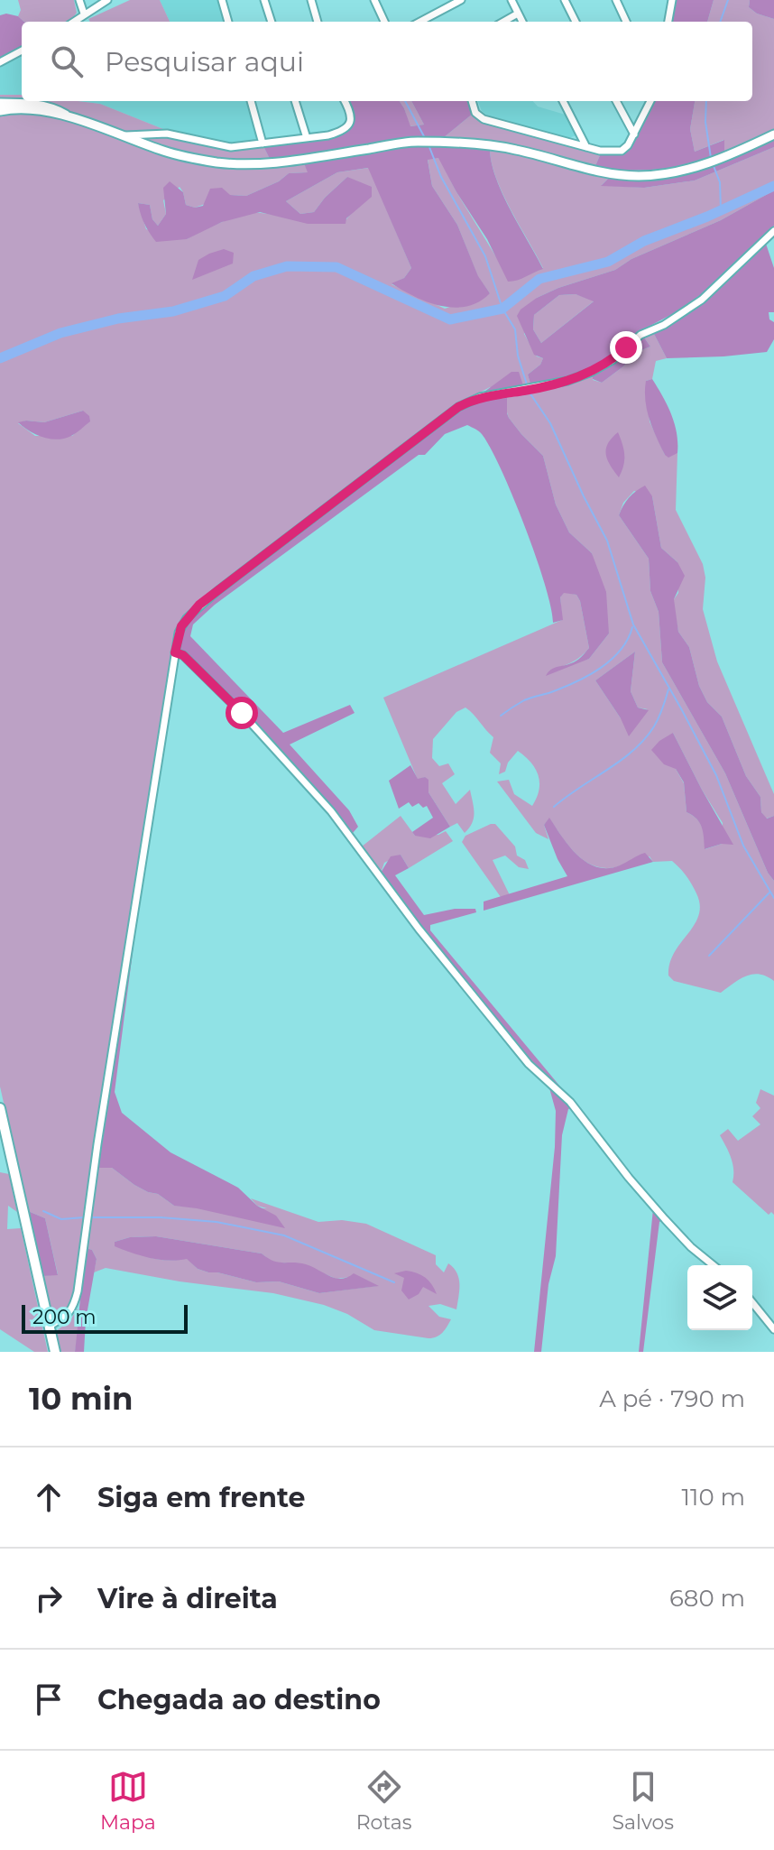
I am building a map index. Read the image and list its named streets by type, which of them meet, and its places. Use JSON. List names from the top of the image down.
{
  "scale_bar": "200 m",
  "page": {
    "search": "Pesquisar aqui",
    "scale": "200 m",
    "heading": ["10 min", "A pé · 790 m"],
    "list": [
      ["Siga em frente", "110 m"],
      ["Vire à direita", "680 m"],
      "Chegada ao destino"
    ],
    "nav": ["Mapa", "Rotas", "Salvos"]
  }
}
